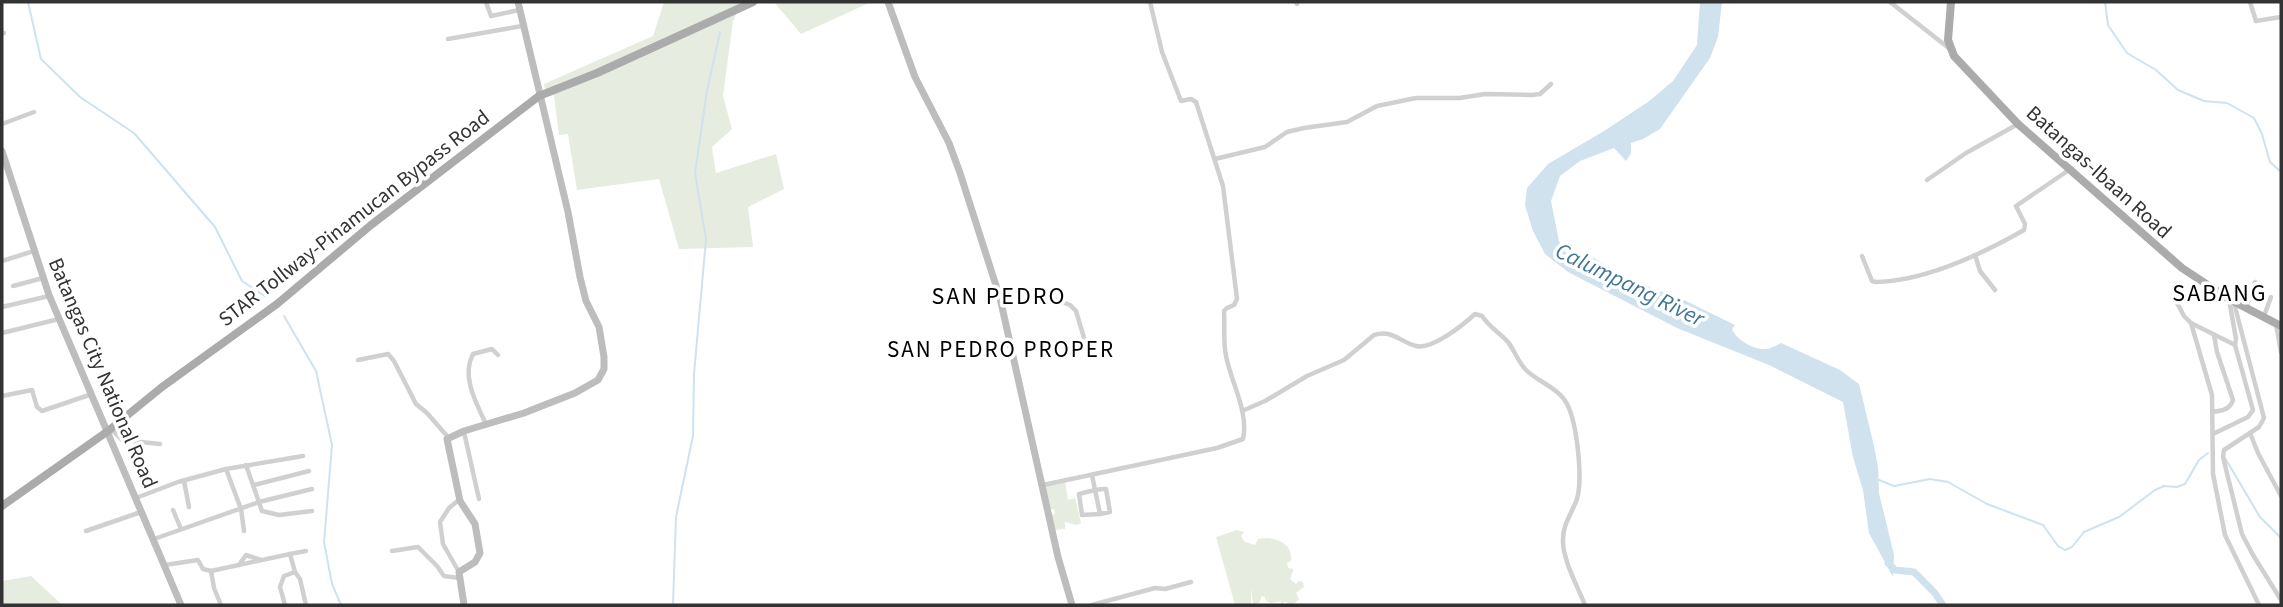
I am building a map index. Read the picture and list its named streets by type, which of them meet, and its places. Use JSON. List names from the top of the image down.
{
  "streets": {
    "main road": ["Batangas-Ibaan Road", "STAR Tollway-Pinamucan Bypass Road"],
    "street": ["Batangas City National Road"]
  },
  "crossings": [
    ["STAR Tollway-Pinamucan Bypass Road", "Batangas City National Road"]
  ],
  "districts": ["SABANG", "SAN PEDRO", "SAN PEDRO PROPER"],
  "water": ["Calumpang River"]
}
